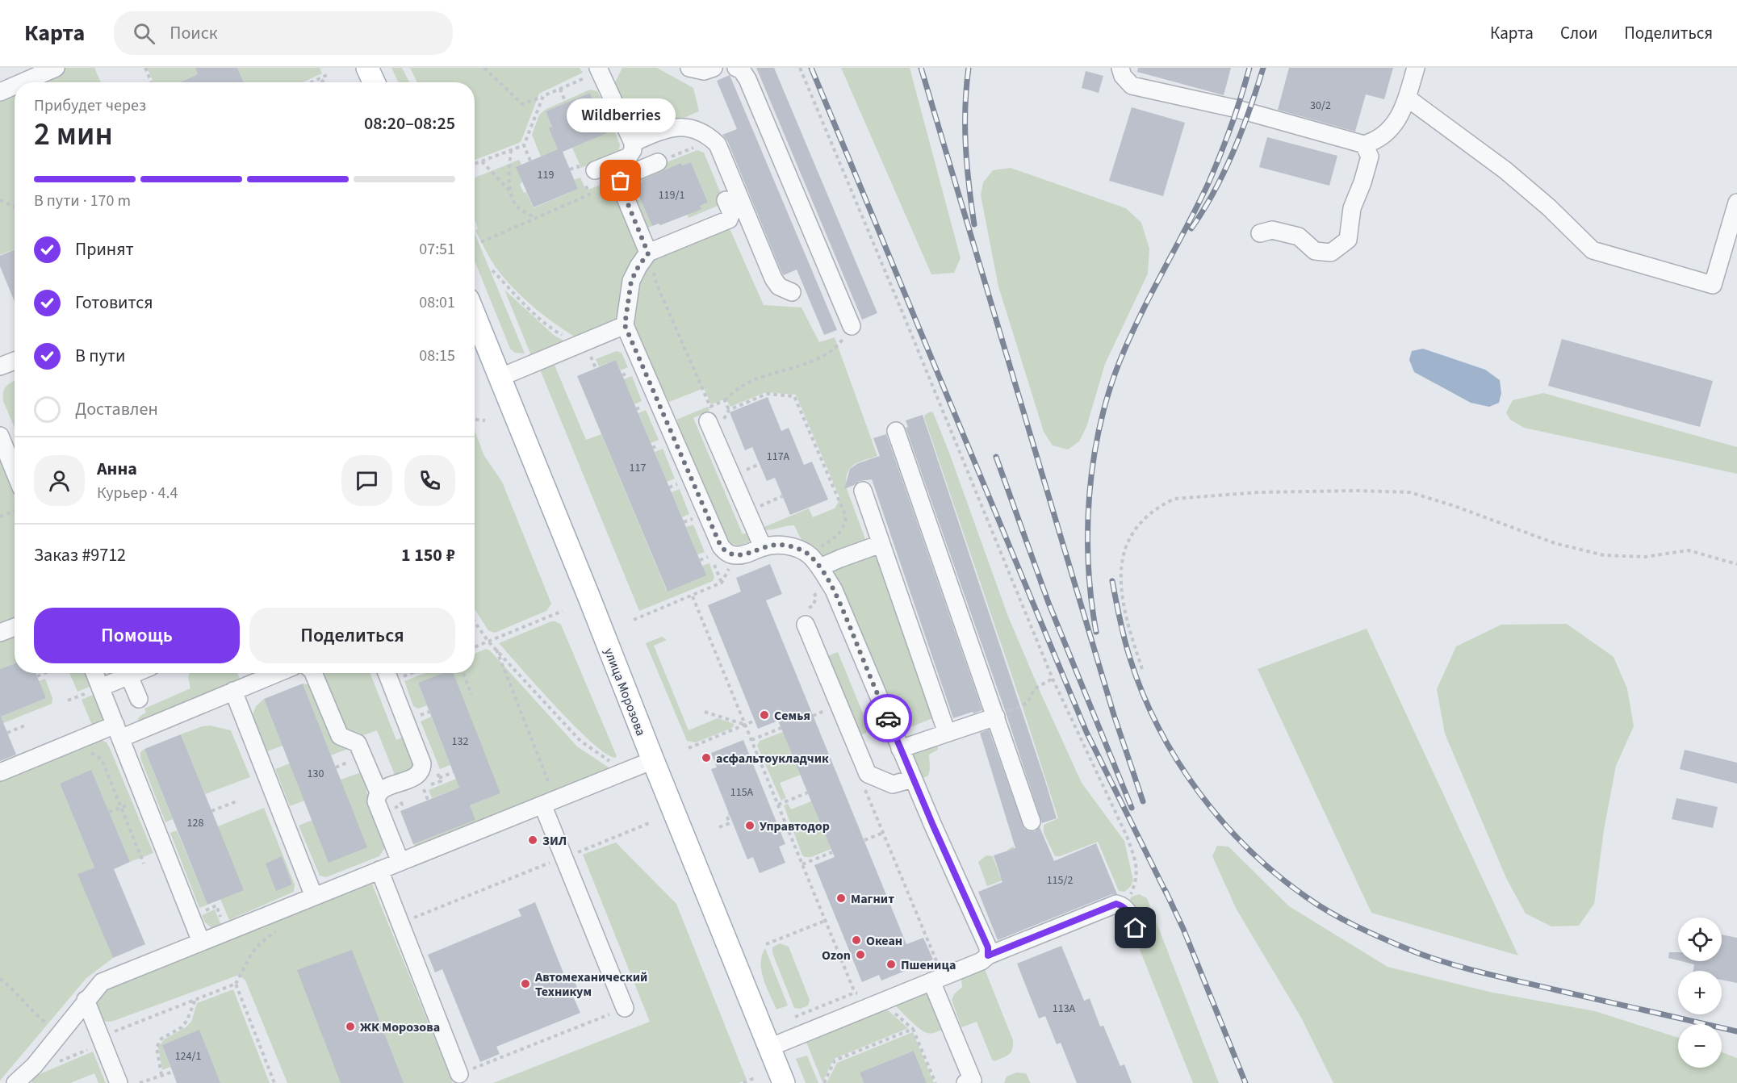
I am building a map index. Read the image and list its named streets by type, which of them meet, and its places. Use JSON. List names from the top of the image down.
{
  "streets": {
    "main road": ["улица Морозова"]
  },
  "places": [
    "Wildberries",
    "Семья",
    "асфальтоукладчик",
    "Управтодор",
    "ЗИЛ",
    "Магнит",
    "Океан",
    "Ozon",
    "Пшеница",
    "Автомеханический Техникум",
    "ЖК Морозова"
  ],
  "house_numbers": [
    "30/2",
    "119",
    "119/1",
    "117А",
    "117",
    "132",
    "130",
    "115А",
    "128",
    "115/2",
    "113А",
    "124/1"
  ],
  "page": {
    "header": "Карта",
    "search": "Поиск",
    "nav": ["Карта", "Слои", "Поделиться"],
    "heading": ["2 мин", "Прибудет через", "08:20–08:25"],
    "panel": [
      "Анна",
      "Курьер · 4.4",
      "Заказ #9712",
      "1 150 ₽"
    ],
    "bubble": "Wildberries",
    "bar": "В пути · 170 m",
    "list": [
      ["Принят", "07:51"],
      ["Готовится", "08:01"],
      ["В пути", "08:15"],
      "Доставлен"
    ],
    "buttons": ["Помощь", "Поделиться"],
    "map_buttons": ["+", "−"]
  }
}
